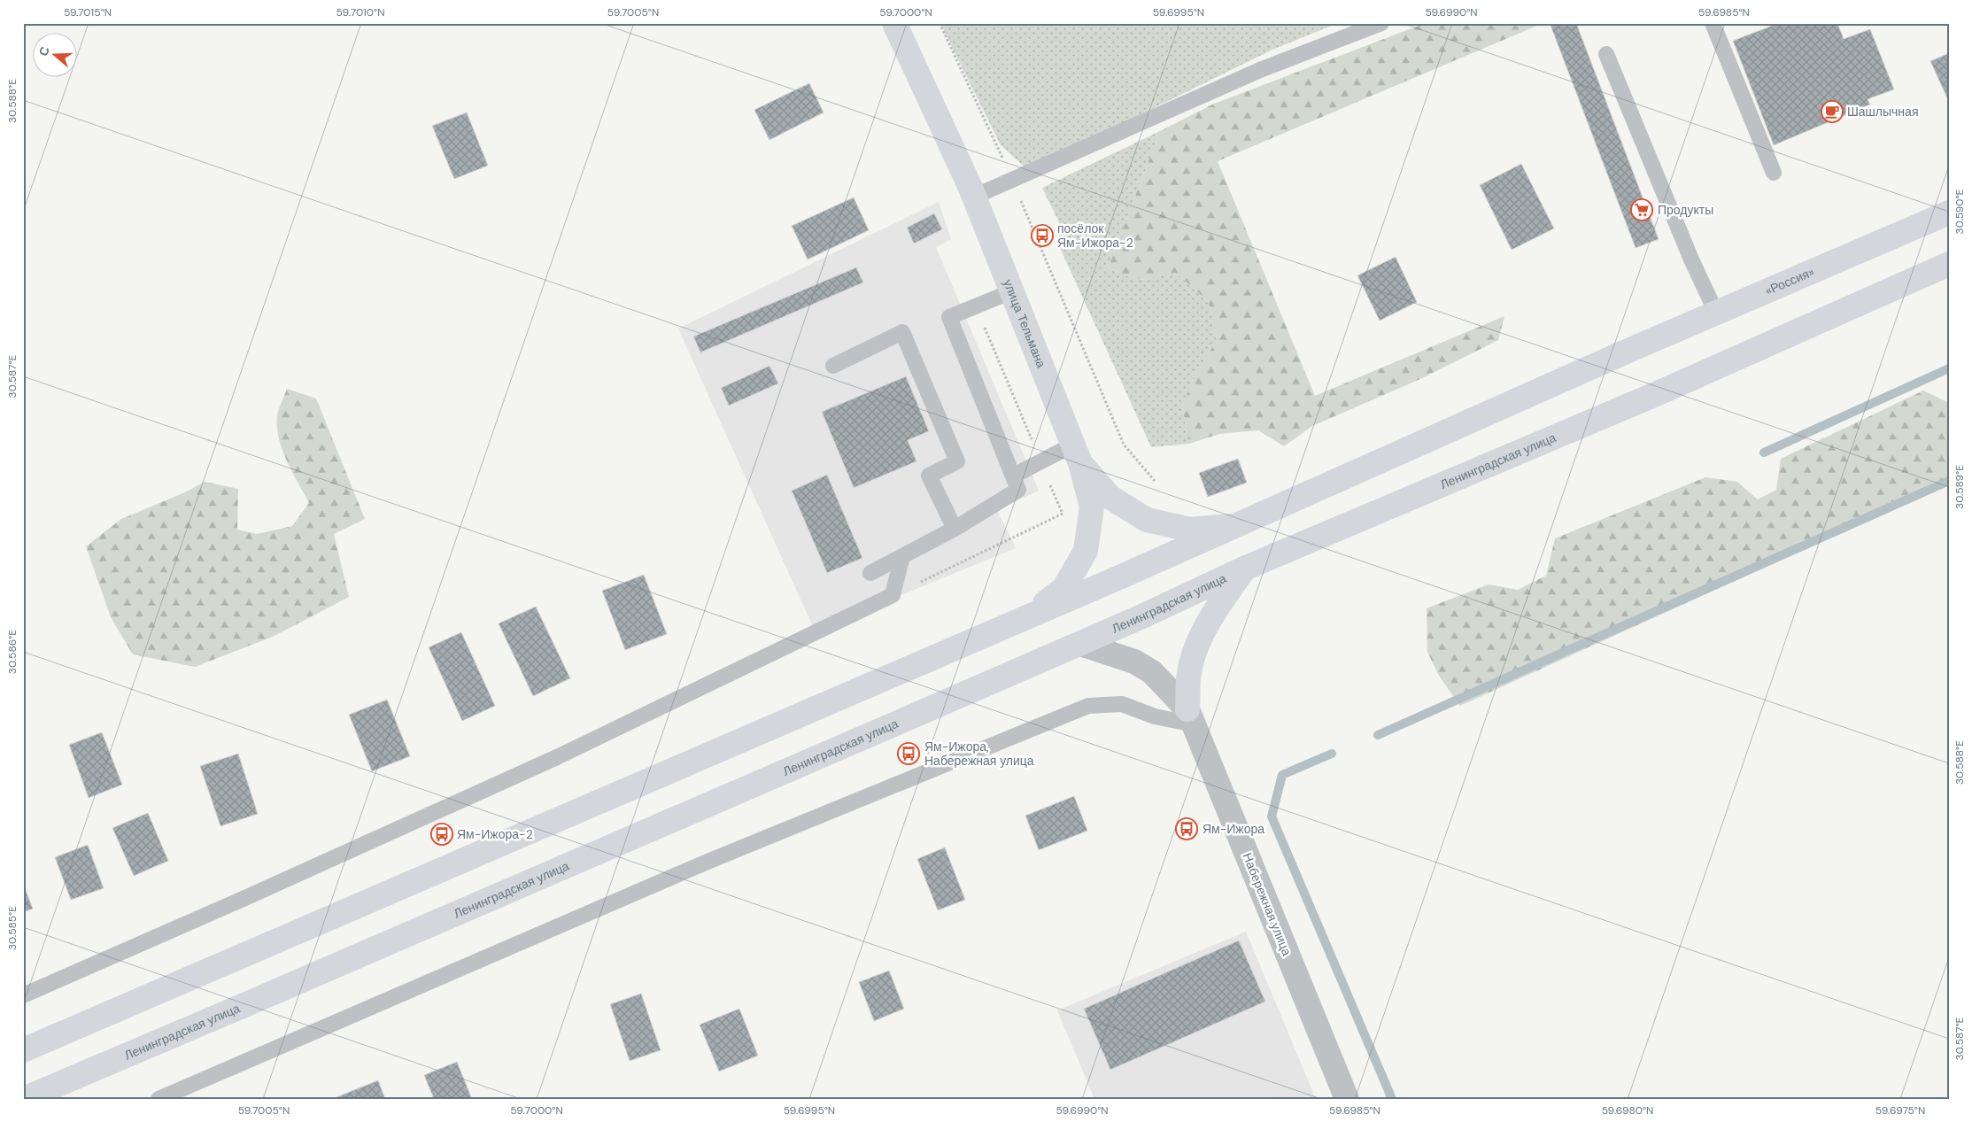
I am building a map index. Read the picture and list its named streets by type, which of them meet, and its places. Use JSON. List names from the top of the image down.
{
  "streets": {
    "main road": ["«Россия»", "улица Тельмана", "Ленинградская улица"],
    "street": ["Набережная улица"]
  },
  "crossings": [
    ["«Россия»", "улица Тельмана"]
  ],
  "places": {
    "cafe": ["Шашлычная"],
    "supermarket": ["Продукты"],
    "bus stop": [
      "посёлок Ям-Ижора-2",
      "Ям-Ижора, Набережная улица",
      "Ям-Ижора",
      "Ям-Ижора-2"
    ]
  },
  "north": "left",
  "coordinates": [
    "59.7015°N",
    "59.7010°N",
    "59.7005°N",
    "59.7000°N",
    "59.6995°N",
    "59.6990°N",
    "59.6985°N",
    "30.588°E",
    "30.590°E",
    "30.587°E",
    "30.589°E",
    "30.586°E",
    "30.585°E",
    "59.6980°N",
    "59.6975°N"
  ]
}
